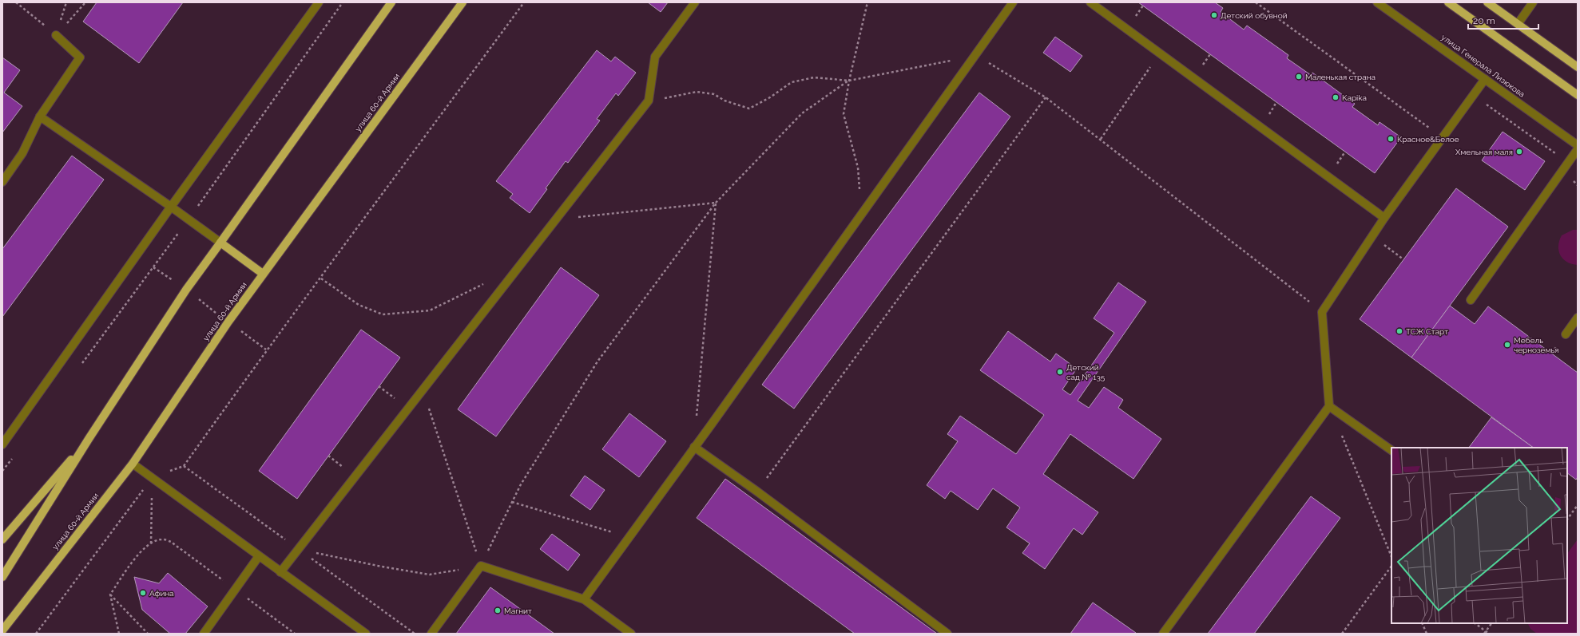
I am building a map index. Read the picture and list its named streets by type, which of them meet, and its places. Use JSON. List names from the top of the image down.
{
  "streets": {
    "main road": ["улица 60-й Армии"],
    "street": ["улица Генерала Лизюкова"]
  },
  "places": [
    "Детский обувной",
    "Маленькая страна",
    "Kapika",
    "Красное&Белое",
    "Хмельная маля",
    "ТСЖ Старт",
    "Мебель черноземья",
    "Детский сад № 135",
    "Афина",
    "Магнит"
  ],
  "scale_bar": "20 m"
}
